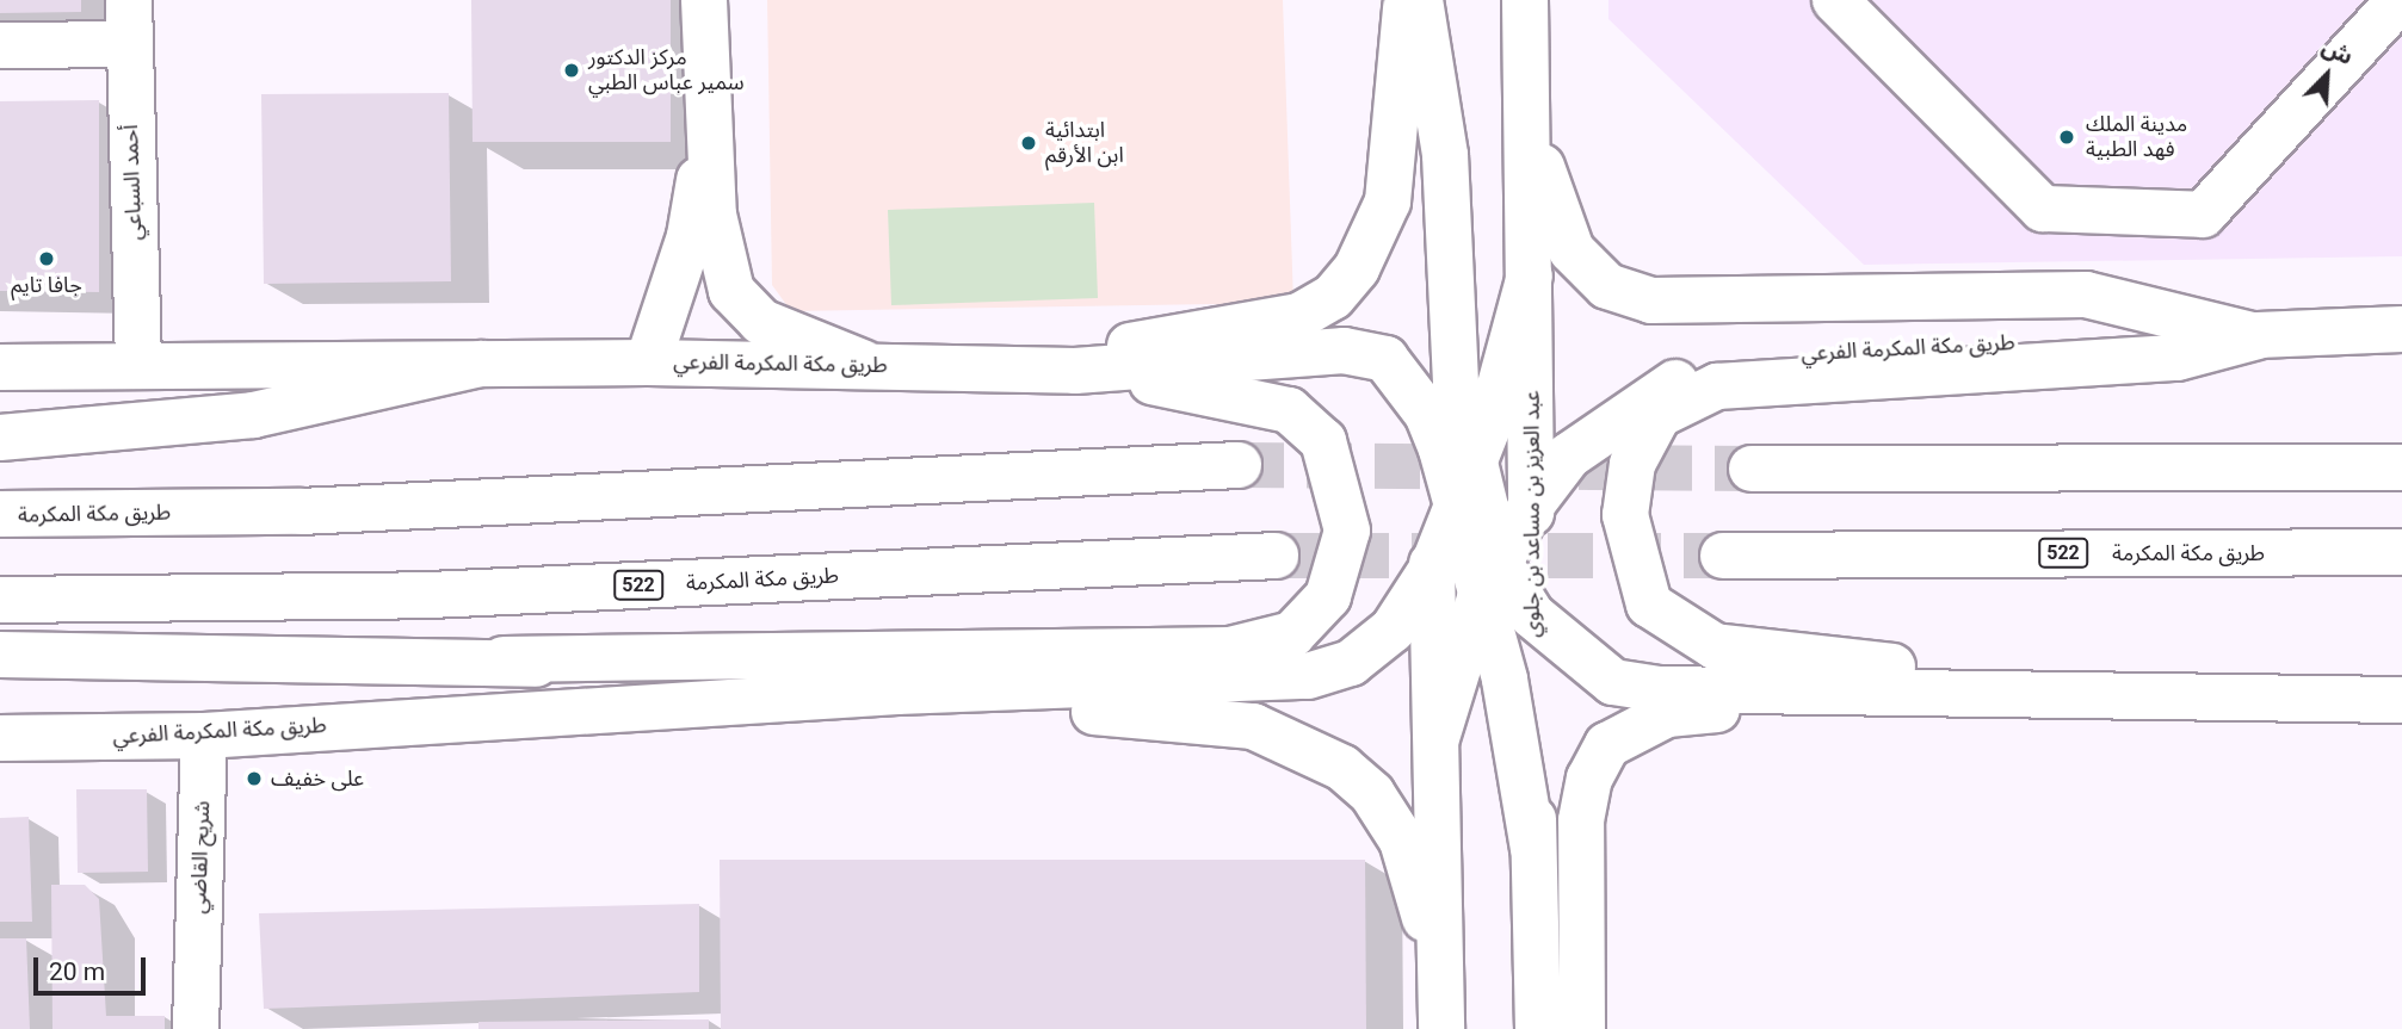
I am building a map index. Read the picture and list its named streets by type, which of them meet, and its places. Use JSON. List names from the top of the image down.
{
  "streets": {
    "main road": [
      "أحمد السباعي",
      "طريق مكة المكرمة الفرعي",
      "طريق مكة المكرمة",
      "عبد العزيز بن مساعد بن جلوي",
      "522",
      "شريح القاضي"
    ]
  },
  "crossings": [
    ["أحمد السباعي", "طريق مكة المكرمة الفرعي"],
    ["طريق مكة المكرمة الفرعي", "عبد العزيز بن مساعد بن جلوي"],
    ["طريق مكة المكرمة الفرعي", "شريح القاضي"]
  ],
  "places": [
    "مركز الدكتور سمير عباس الطبي",
    "مدينة الملك فهد الطبية",
    "ابتدائية ابن الأرقم",
    "جافا تايم",
    "على خفيف"
  ],
  "scale_bar": "20 m",
  "north": "top right"
}
